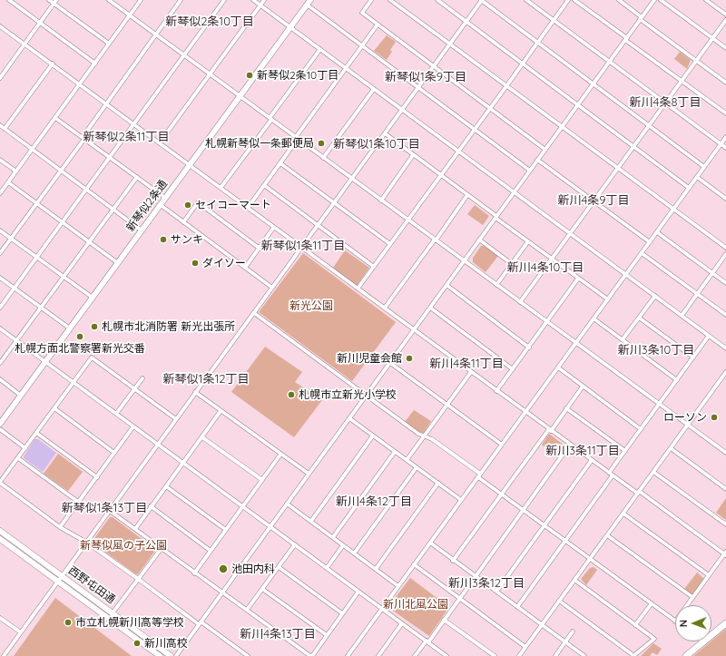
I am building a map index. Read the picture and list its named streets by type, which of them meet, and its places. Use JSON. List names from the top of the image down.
{
  "streets": {
    "street": ["新琴似2条通", "西野屯田通"]
  },
  "districts": [
    "新琴似2条10丁目",
    "新琴似1条9丁目",
    "新川4条8丁目",
    "新琴似2条11丁目",
    "新琴似1条10丁目",
    "新川4条9丁目",
    "新琴似1条11丁目",
    "新川4条10丁目",
    "新川3条10丁目",
    "新川4条11丁目",
    "新琴似1条12丁目",
    "新川3条11丁目",
    "新川4条12丁目",
    "新琴似1条13丁目",
    "新川3条12丁目",
    "新川4条13丁目"
  ],
  "parks": ["新光公園", "新琴似風の子公園", "新川北風公園"],
  "places": [
    "新琴似2条10丁目",
    "札幌新琴似一条郵便局",
    "セイコーマート",
    "サンキ",
    "ダイソー",
    "札幌市北消防署 新光出張所",
    "札幌方面北警察署新光交番",
    "新川児童会館",
    "札幌市立新光小学校",
    "ローソン",
    "池田内科",
    "市立札幌新川高等学校",
    "新川高校"
  ],
  "north": "left"
}
